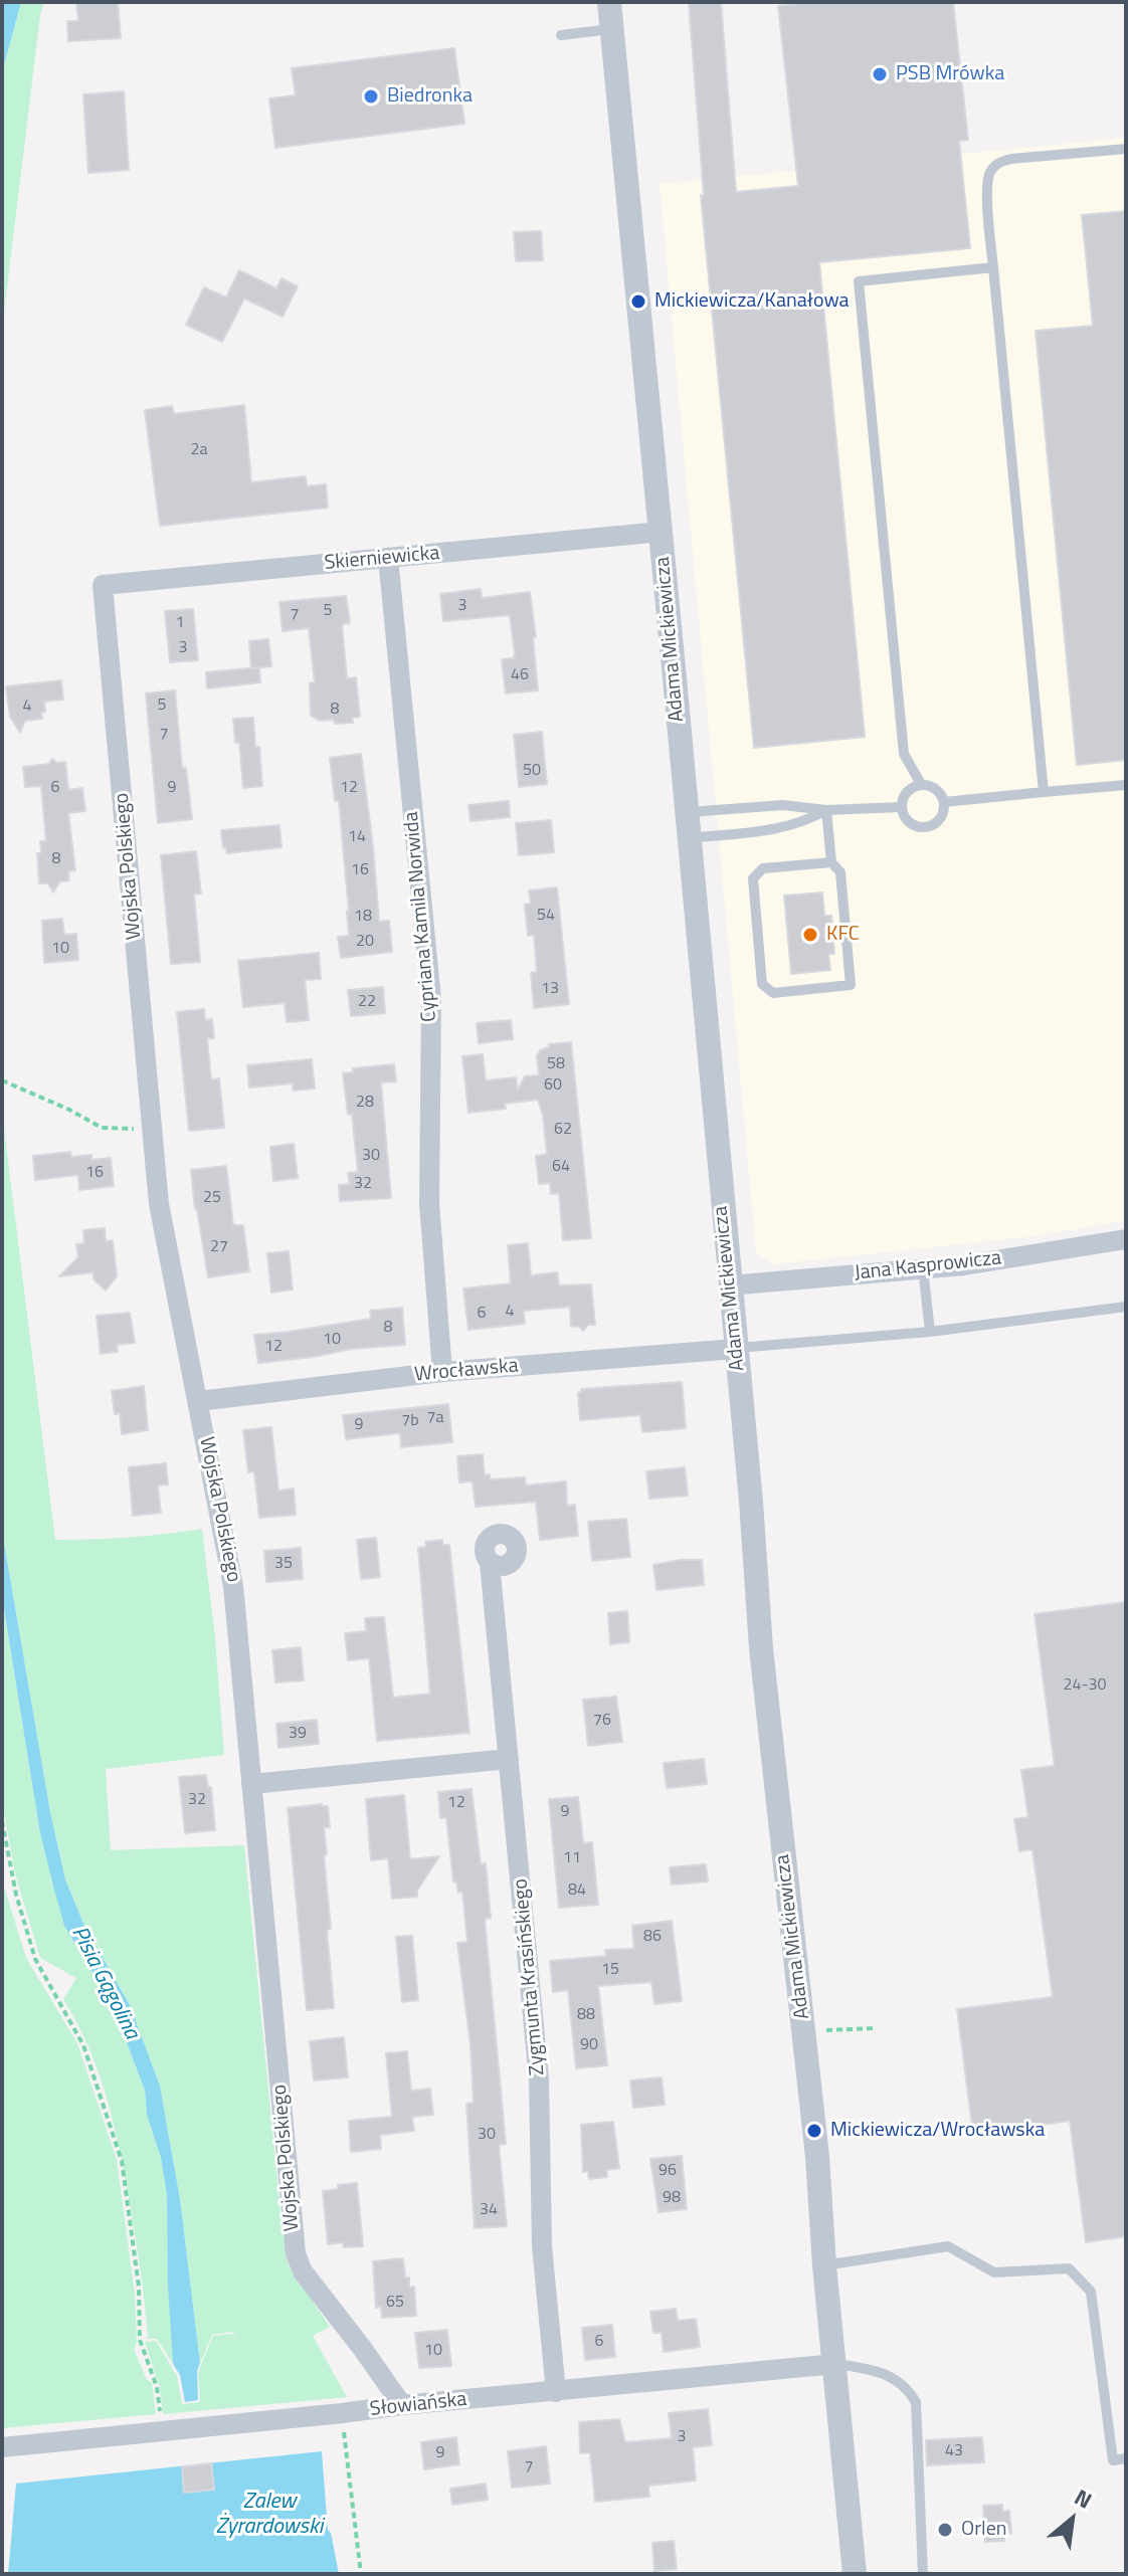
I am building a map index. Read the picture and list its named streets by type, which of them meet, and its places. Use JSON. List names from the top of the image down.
{
  "streets": {
    "street": [
      "Skierniewicka",
      "Adama Mickiewicza",
      "Wojska Polskiego",
      "Cypriana Kamila Norwida",
      "Jana Kasprowicza",
      "Wrocławska",
      "Zygmunta Krasińskiego",
      "Słowiańska"
    ]
  },
  "crossings": [
    ["Skierniewicka", "Adama Mickiewicza"],
    ["Skierniewicka", "Wojska Polskiego"],
    ["Skierniewicka", "Cypriana Kamila Norwida"],
    ["Adama Mickiewicza", "Jana Kasprowicza"],
    ["Adama Mickiewicza", "Wrocławska"],
    ["Adama Mickiewicza", "Słowiańska"],
    ["Wojska Polskiego", "Wrocławska"],
    ["Wojska Polskiego", "Słowiańska"],
    ["Cypriana Kamila Norwida", "Wrocławska"],
    ["Zygmunta Krasińskiego", "Słowiańska"]
  ],
  "water": ["Pisia Gągolina", "Zalew Żyrardowski"],
  "places": [
    "PSB Mrówka",
    "Biedronka",
    "Mickiewicza/Kanałowa",
    "KFC",
    "Mickiewicza/Wrocławska",
    "Orlen"
  ],
  "house_numbers": [
    "2a",
    "3",
    "5",
    "7",
    "1",
    "3",
    "46",
    "5",
    "4",
    "8",
    "7",
    "50",
    "6",
    "9",
    "12",
    "14",
    "8",
    "16",
    "54",
    "18",
    "20",
    "10",
    "13",
    "22",
    "58",
    "60",
    "28",
    "62",
    "30",
    "64",
    "16",
    "32",
    "25",
    "27",
    "4",
    "6",
    "8",
    "10",
    "12",
    "7a",
    "7b",
    "9",
    "35",
    "24-30",
    "76",
    "39",
    "32",
    "12",
    "9",
    "11",
    "84",
    "86",
    "15",
    "88",
    "90",
    "30",
    "96",
    "98",
    "34",
    "65",
    "6",
    "10",
    "3",
    "43",
    "9",
    "7"
  ],
  "north": "top right"
}
